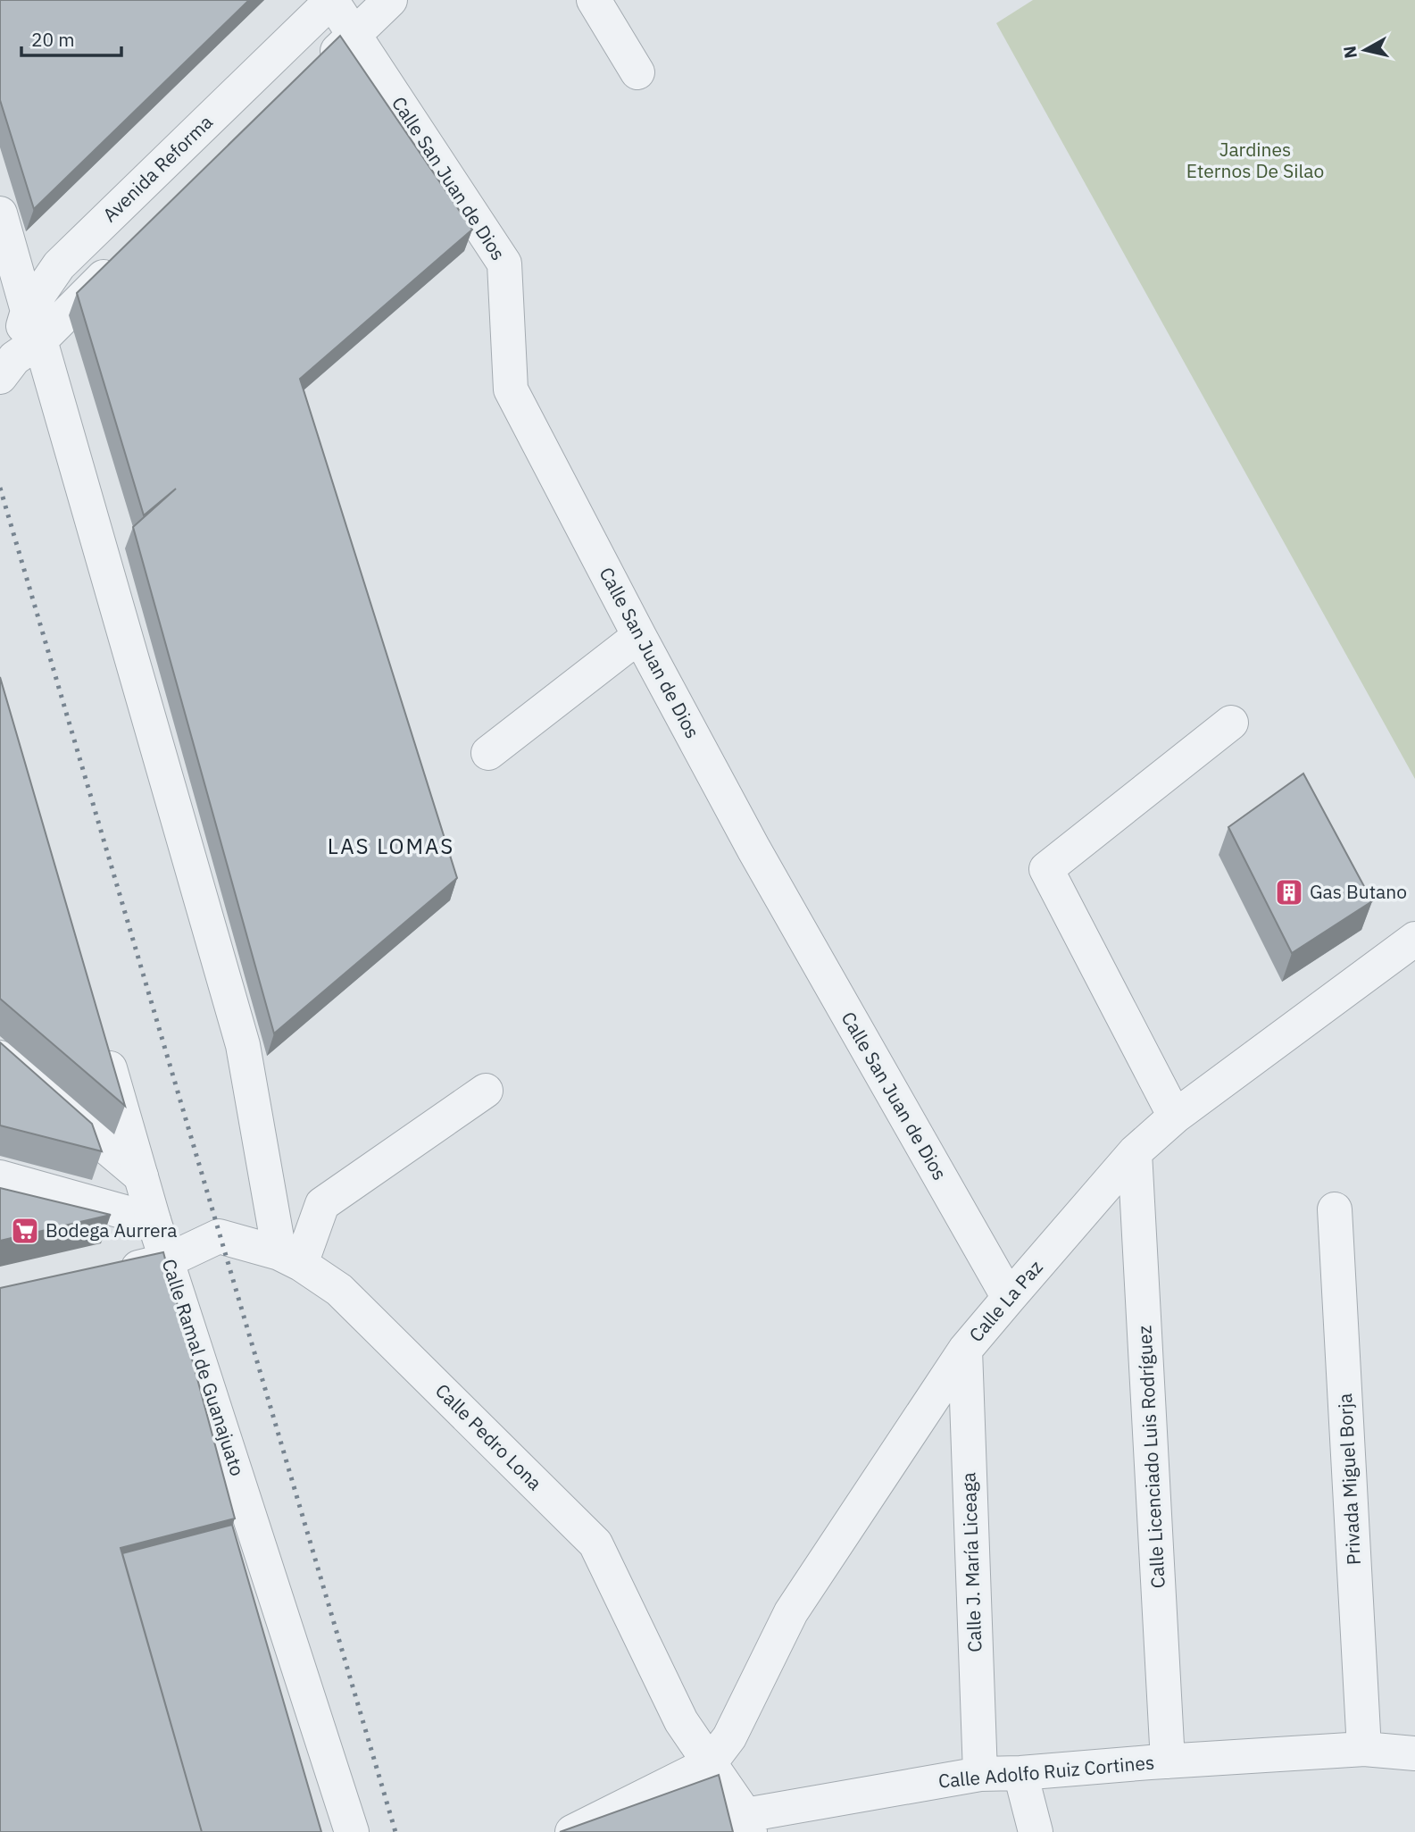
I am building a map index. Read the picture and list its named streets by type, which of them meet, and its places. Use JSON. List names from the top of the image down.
{
  "streets": {
    "street": [
      "Avenida Reforma",
      "Calle San Juan de Dios",
      "Calle La Paz",
      "Calle Ramal de Guanajuato",
      "Calle Pedro Lona",
      "Calle Licenciado Luis Rodríguez",
      "Privada Miguel Borja",
      "Calle J. María Liceaga",
      "Calle Adolfo Ruiz Cortines"
    ]
  },
  "crossings": [
    ["Avenida Reforma", "Calle San Juan de Dios"],
    ["Calle San Juan de Dios", "Calle La Paz"],
    ["Calle La Paz", "Calle Pedro Lona"],
    ["Calle La Paz", "Calle Licenciado Luis Rodríguez"],
    ["Calle La Paz", "Calle J. María Liceaga"],
    ["Calle La Paz", "Calle Adolfo Ruiz Cortines"],
    ["Calle Ramal de Guanajuato", "Calle Pedro Lona"],
    ["Calle Pedro Lona", "Calle Adolfo Ruiz Cortines"],
    ["Calle Licenciado Luis Rodríguez", "Calle Adolfo Ruiz Cortines"],
    ["Privada Miguel Borja", "Calle Adolfo Ruiz Cortines"],
    ["Calle J. María Liceaga", "Calle Adolfo Ruiz Cortines"]
  ],
  "districts": ["LAS LOMAS"],
  "parks": ["Jardines Eternos De Silao"],
  "places": {
    "building": ["Gas Butano"],
    "supermarket": ["Bodega Aurrera"]
  },
  "scale_bar": "20 m",
  "north": "left"
}
